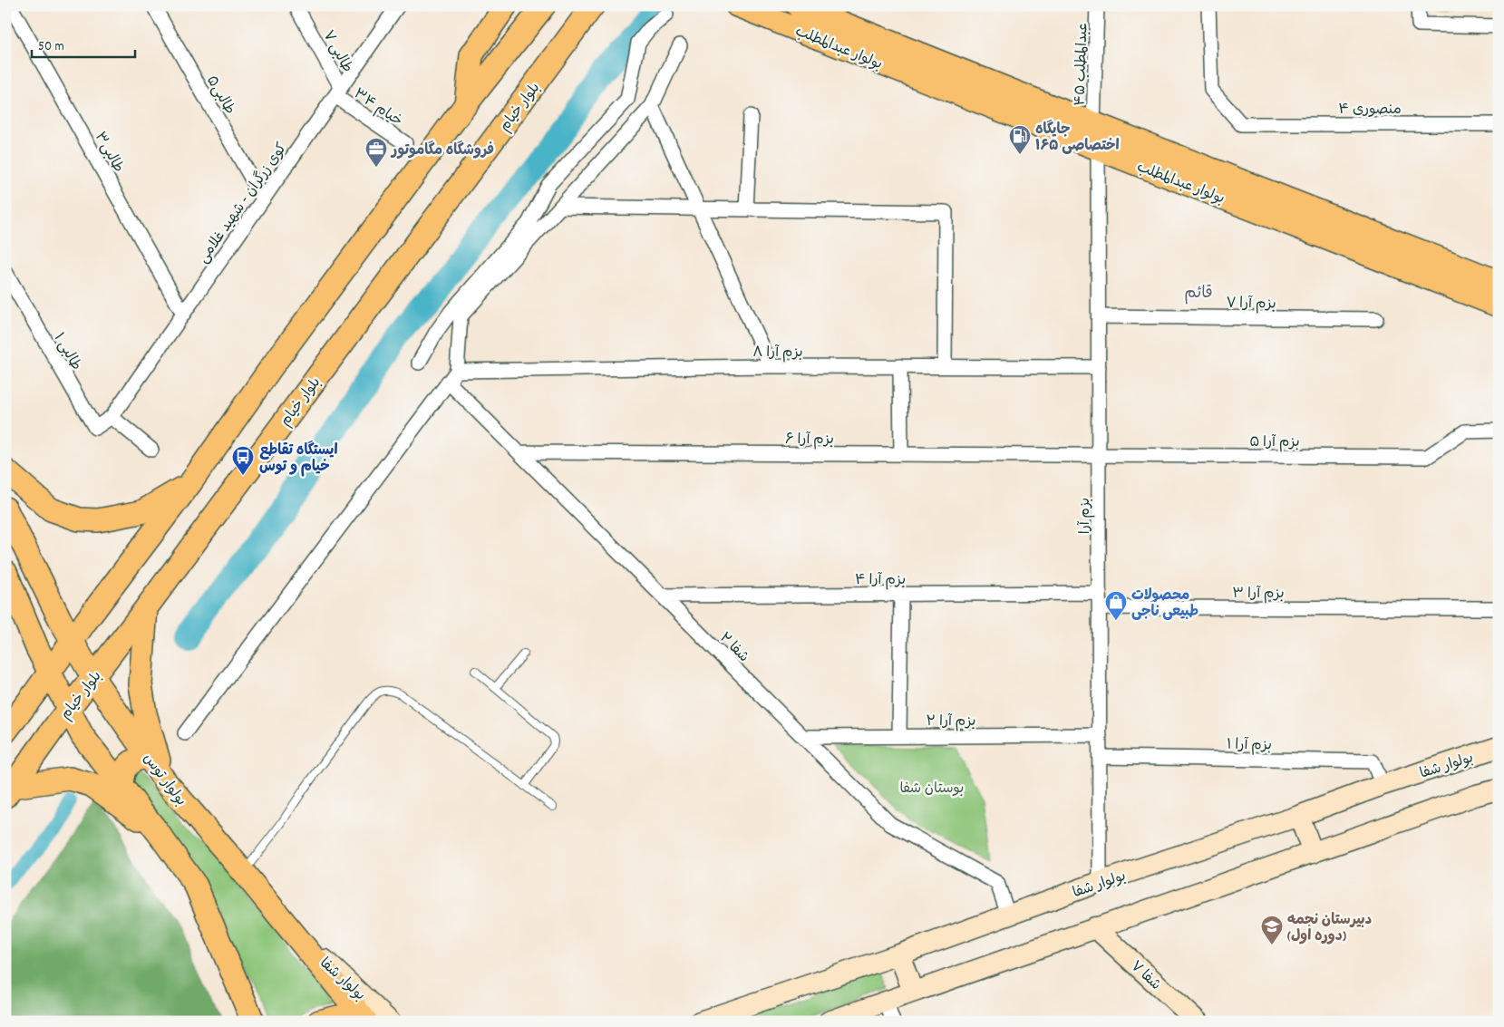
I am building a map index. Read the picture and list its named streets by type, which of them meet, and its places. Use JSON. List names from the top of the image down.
{
  "streets": {
    "main road": ["بولوار عبدالمطلب", "بلوار خیام", "بولوار توس"],
    "street": [
      "طالبی ۷",
      "عبدالمطلب ۴۵",
      "طالبی۵",
      "خیام ۳۴",
      "منصوری ۴",
      "طالبی۳",
      "کوی زرگران - شهید غلامی",
      "بزم آرا ۷",
      "طالبی ۱",
      "بزم آرا ۸",
      "بزم آرا ۶",
      "بزم آرا ۵",
      "بزم آرا",
      "بزم آرا ۴",
      "بزم آرا ۳",
      "شفا ۲",
      "بزم آرا ۲",
      "بزم آرا ۱",
      "بولوار شفا",
      "شفا ۷"
    ]
  },
  "crossings": [
    ["بولوار عبدالمطلب", "عبدالمطلب ۴۵"],
    ["بولوار عبدالمطلب", "بزم آرا"],
    ["طالبی ۷", "خیام ۳۴"],
    ["طالبی ۷", "کوی زرگران - شهید غلامی"],
    ["عبدالمطلب ۴۵", "بزم آرا"],
    ["طالبی۵", "کوی زرگران - شهید غلامی"],
    ["خیام ۳۴", "کوی زرگران - شهید غلامی"],
    ["بلوار خیام", "بولوار توس"],
    ["طالبی۳", "کوی زرگران - شهید غلامی"],
    ["کوی زرگران - شهید غلامی", "طالبی ۱"],
    ["بزم آرا ۷", "بزم آرا"],
    ["بزم آرا ۸", "بزم آرا"],
    ["بزم آرا ۸", "شفا ۲"],
    ["بزم آرا ۶", "بزم آرا ۵"],
    ["بزم آرا ۶", "بزم آرا"],
    ["بزم آرا ۶", "شفا ۲"],
    ["بزم آرا ۵", "بزم آرا"],
    ["بزم آرا", "بزم آرا ۴"],
    ["بزم آرا", "بزم آرا ۳"],
    ["بزم آرا", "بزم آرا ۲"],
    ["بزم آرا", "بزم آرا ۱"],
    ["بزم آرا", "بولوار شفا"],
    ["بزم آرا ۴", "شفا ۲"],
    ["شفا ۲", "بزم آرا ۲"],
    ["شفا ۲", "بولوار شفا"],
    ["بزم آرا ۱", "بولوار شفا"],
    ["بولوار شفا", "بولوار توس"]
  ],
  "districts": ["قائم"],
  "parks": ["بوستان شفا"],
  "places": {
    "fuel station": ["جایگاه اختصاصی ۱۶۵"],
    "office": ["فروشگاه مگاموتور"],
    "bus stop": ["ایستگاه تقاطع خیام و توس"],
    "shop": ["محصولات طبیعی ناجی"],
    "school or university": ["دبیرستان نجمه (دوره اول)"]
  },
  "scale_bar": "50 m"
}
